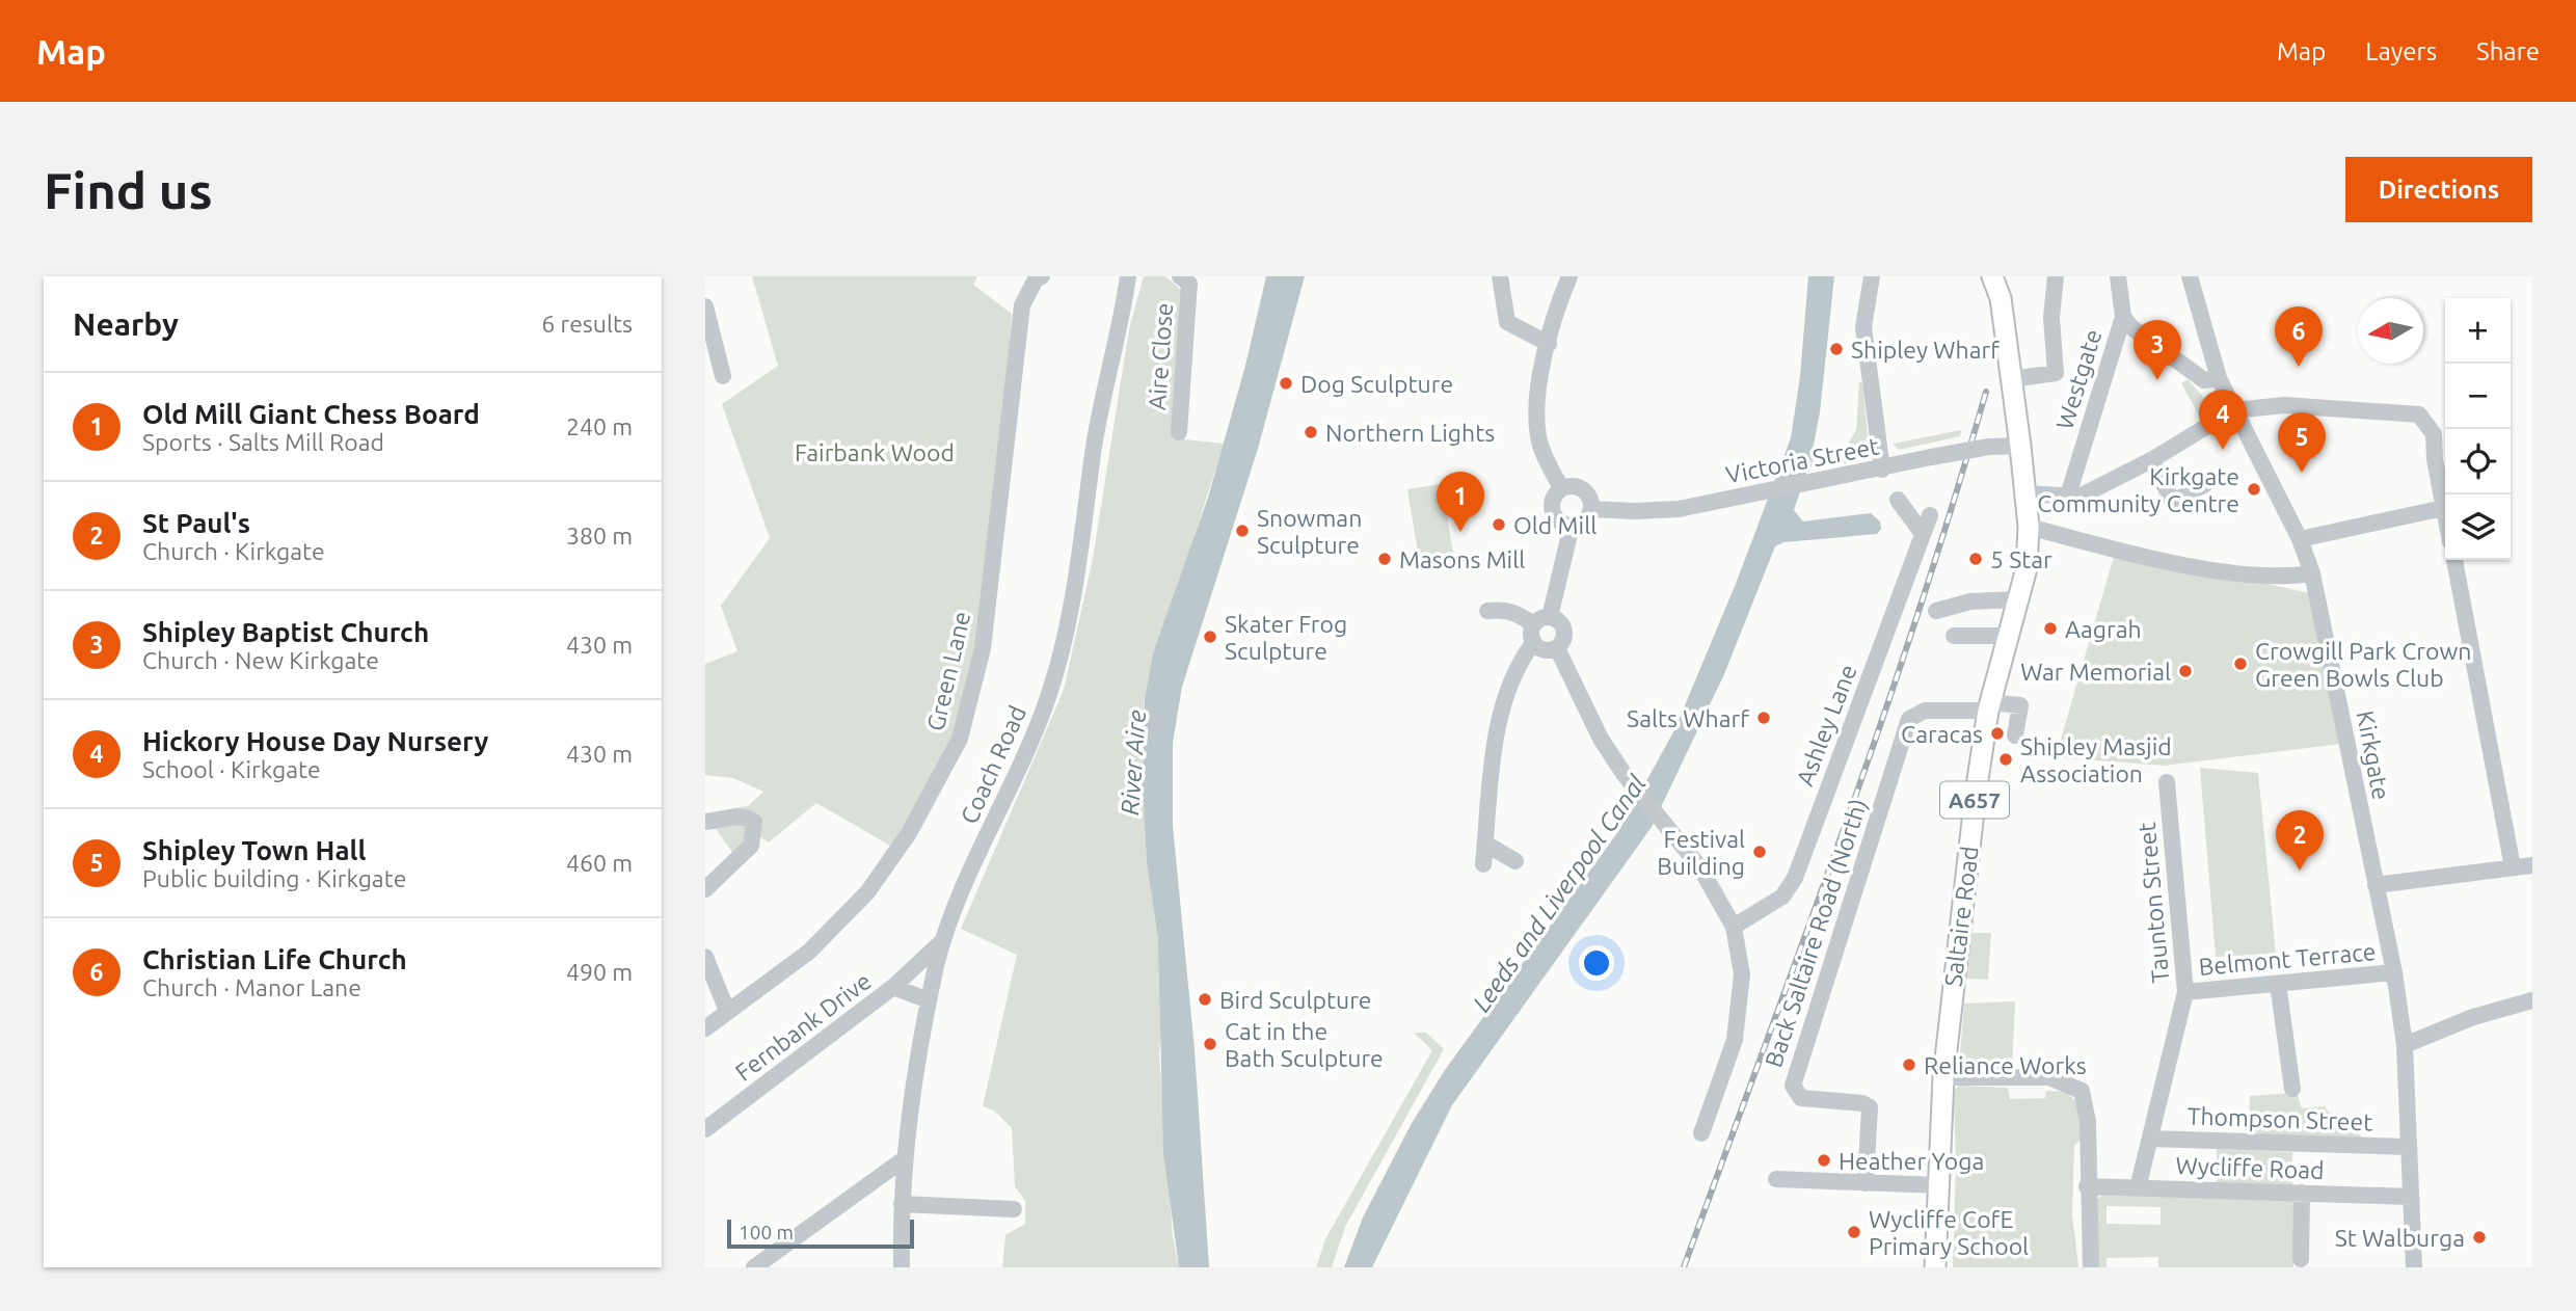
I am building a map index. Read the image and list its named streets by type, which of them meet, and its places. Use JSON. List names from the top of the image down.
{
  "streets": {
    "main road": ["A657", "Saltaire Road"],
    "street": [
      "Aire Close",
      "Westgate",
      "Victoria Street",
      "Green Lane",
      "Ashley Lane",
      "Kirkgate",
      "Coach Road",
      "Taunton Street",
      "Back Saltaire Road (North)",
      "Belmont Terrace",
      "Fernbank Drive",
      "Thompson Street",
      "Wycliffe Road"
    ]
  },
  "crossings": [
    ["Victoria Street", "A657"],
    ["Kirkgate", "Belmont Terrace"],
    ["Kirkgate", "Thompson Street"],
    ["Kirkgate", "Wycliffe Road"],
    ["Coach Road", "Fernbank Drive"],
    ["A657", "Saltaire Road"],
    ["Taunton Street", "Belmont Terrace"],
    ["Taunton Street", "Thompson Street"],
    ["Taunton Street", "Wycliffe Road"],
    ["Saltaire Road", "Back Saltaire Road (North)"]
  ],
  "water": ["River Aire", "Leeds and Liverpool Canal"],
  "parks": ["Fairbank Wood"],
  "places": [
    "Shipley Wharf",
    "Dog Sculpture",
    "Northern Lights",
    "Kirkgate Community Centre",
    "Old Mill",
    "Snowman Sculpture",
    "Masons Mill",
    "5 Star",
    "Aagrah",
    "Skater Frog Sculpture",
    "Crowgill Park Crown Green Bowls Club",
    "War Memorial",
    "Salts Wharf",
    "Caracas",
    "Shipley Masjid Association",
    "Festival Building",
    "Bird Sculpture",
    "Cat in the Bath Sculpture",
    "Reliance Works",
    "Heather Yoga",
    "Wycliffe CofE Primary School",
    "St Walburga"
  ],
  "scale_bar": "100 m",
  "north": "left",
  "page": {
    "header": "Map",
    "nav": ["Map", "Layers", "Share"],
    "buttons": "Directions",
    "title": "Find us",
    "heading": ["Nearby", "6 results"],
    "map_buttons": ["+", "−"],
    "pins": [
      "6",
      "3",
      "4",
      "5",
      "1",
      "2"
    ],
    "list": [
      {
        "mark": "1",
        "name": "Old Mill Giant Chess Board",
        "note": "Sports · Salts Mill Road",
        "value": "240 m"
      },
      {
        "mark": "2",
        "name": "St Paul's",
        "note": "Church · Kirkgate",
        "value": "380 m"
      },
      {
        "mark": "3",
        "name": "Shipley Baptist Church",
        "note": "Church · New Kirkgate",
        "value": "430 m"
      },
      {
        "mark": "4",
        "name": "Hickory House Day Nursery",
        "note": "School · Kirkgate",
        "value": "430 m"
      },
      {
        "mark": "5",
        "name": "Shipley Town Hall",
        "note": "Public building · Kirkgate",
        "value": "460 m"
      },
      {
        "mark": "6",
        "name": "Christian Life Church",
        "note": "Church · Manor Lane",
        "value": "490 m"
      }
    ],
    "scale": "100 m"
  }
}
